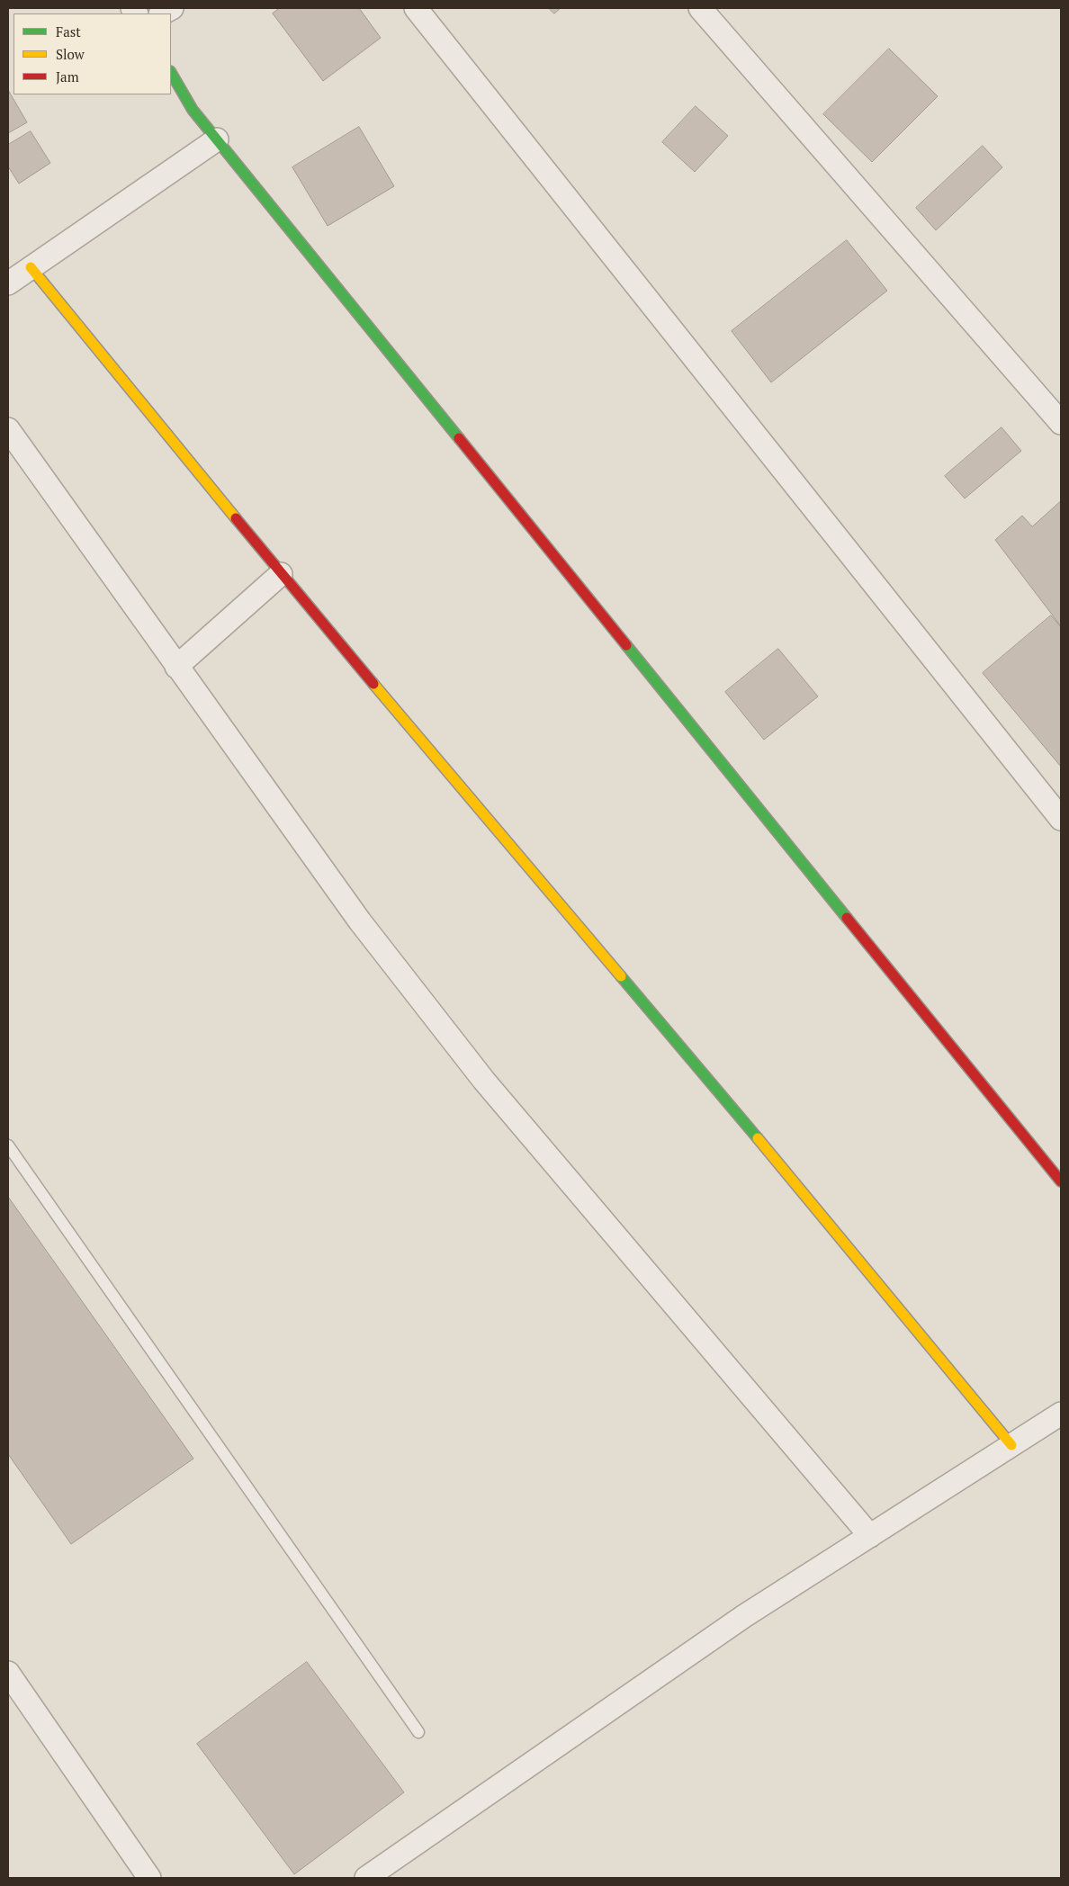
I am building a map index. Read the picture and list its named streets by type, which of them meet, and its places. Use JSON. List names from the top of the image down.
{
  "legend": ["Fast", "Slow", "Jam"]
}
